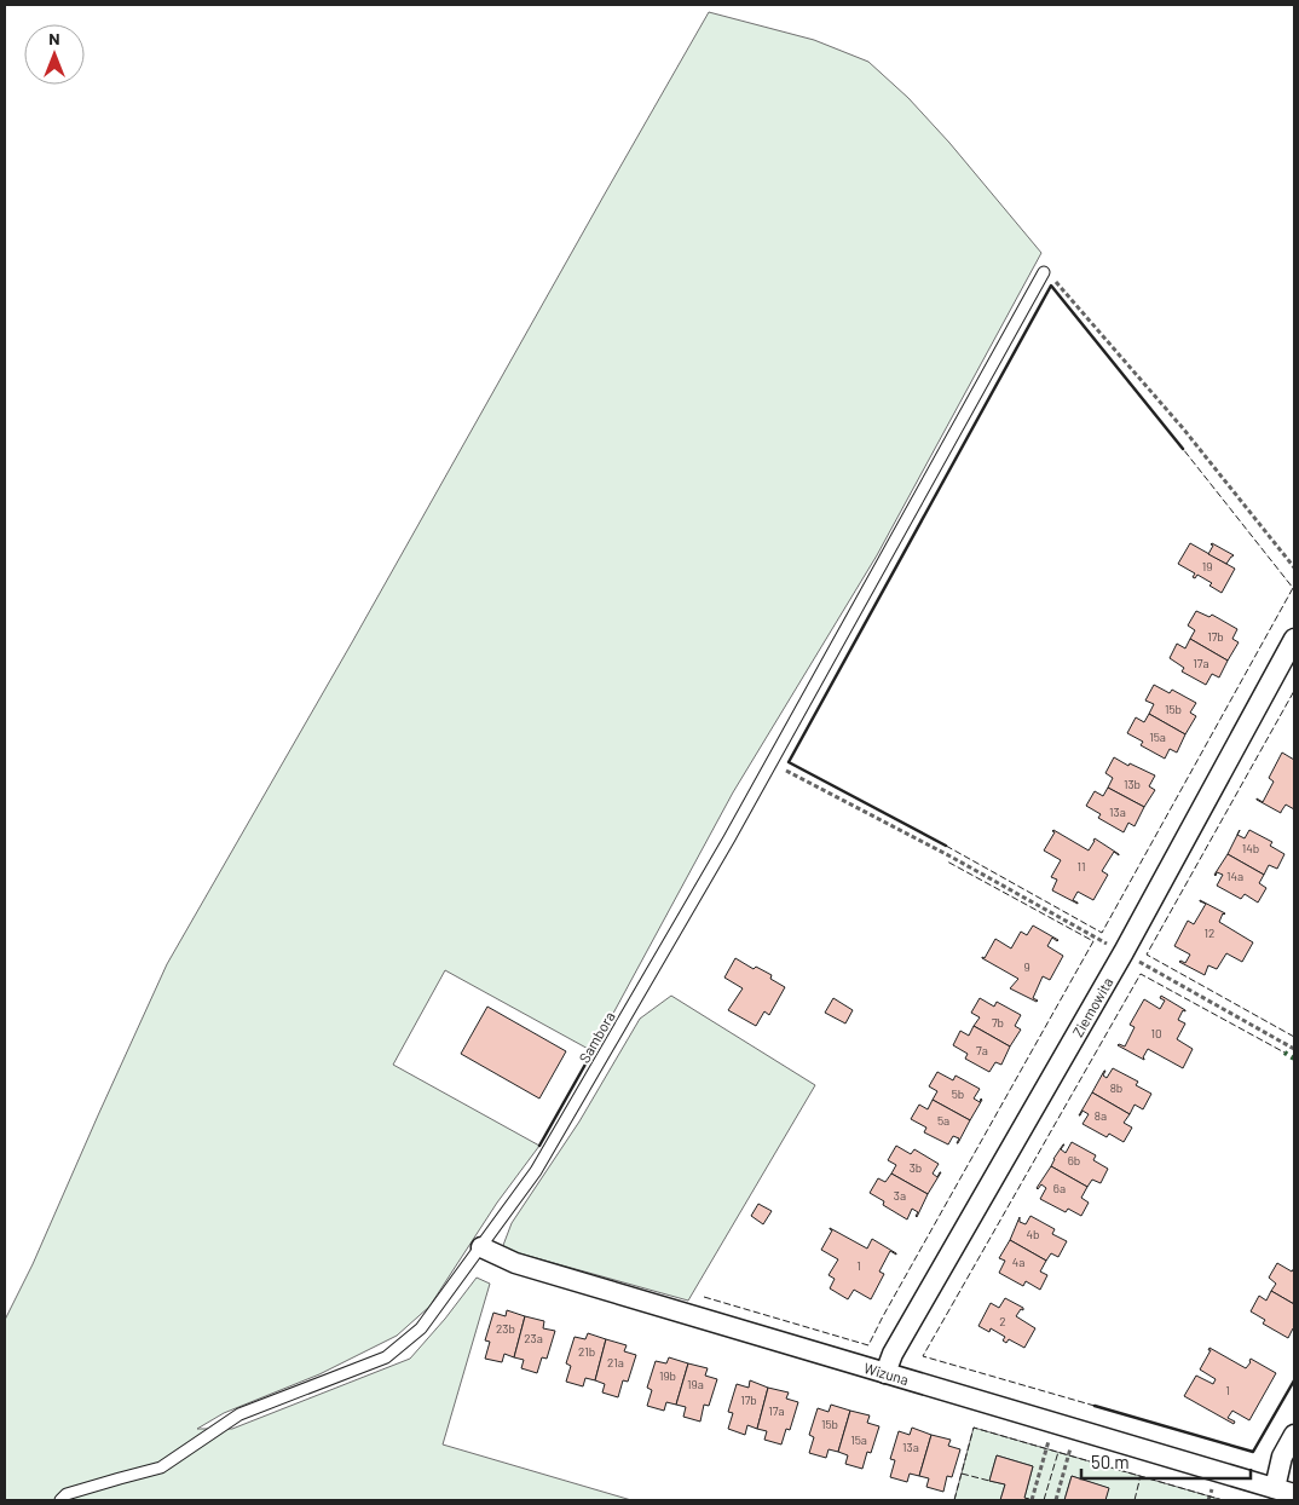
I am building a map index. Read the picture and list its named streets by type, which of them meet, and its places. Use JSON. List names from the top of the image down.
{
  "streets": {
    "street": ["Ziemowita", "Wizuna"],
    "lane": ["Sambora"]
  },
  "crossings": [
    ["Ziemowita", "Wizuna"],
    ["Sambora", "Wizuna"]
  ],
  "house_numbers": [
    "19",
    "17b",
    "17a",
    "15b",
    "15a",
    "13b",
    "13a",
    "14b",
    "11",
    "14a",
    "12",
    "9",
    "7b",
    "10",
    "7a",
    "8b",
    "5b",
    "8a",
    "5a",
    "6b",
    "3b",
    "6a",
    "3a",
    "4b",
    "4a",
    "1",
    "2",
    "23b",
    "23a",
    "21b",
    "21a",
    "19b",
    "19a",
    "1",
    "17b",
    "17a",
    "15b",
    "15a",
    "13a"
  ],
  "scale_bar": "50 m",
  "north": "top"
}
